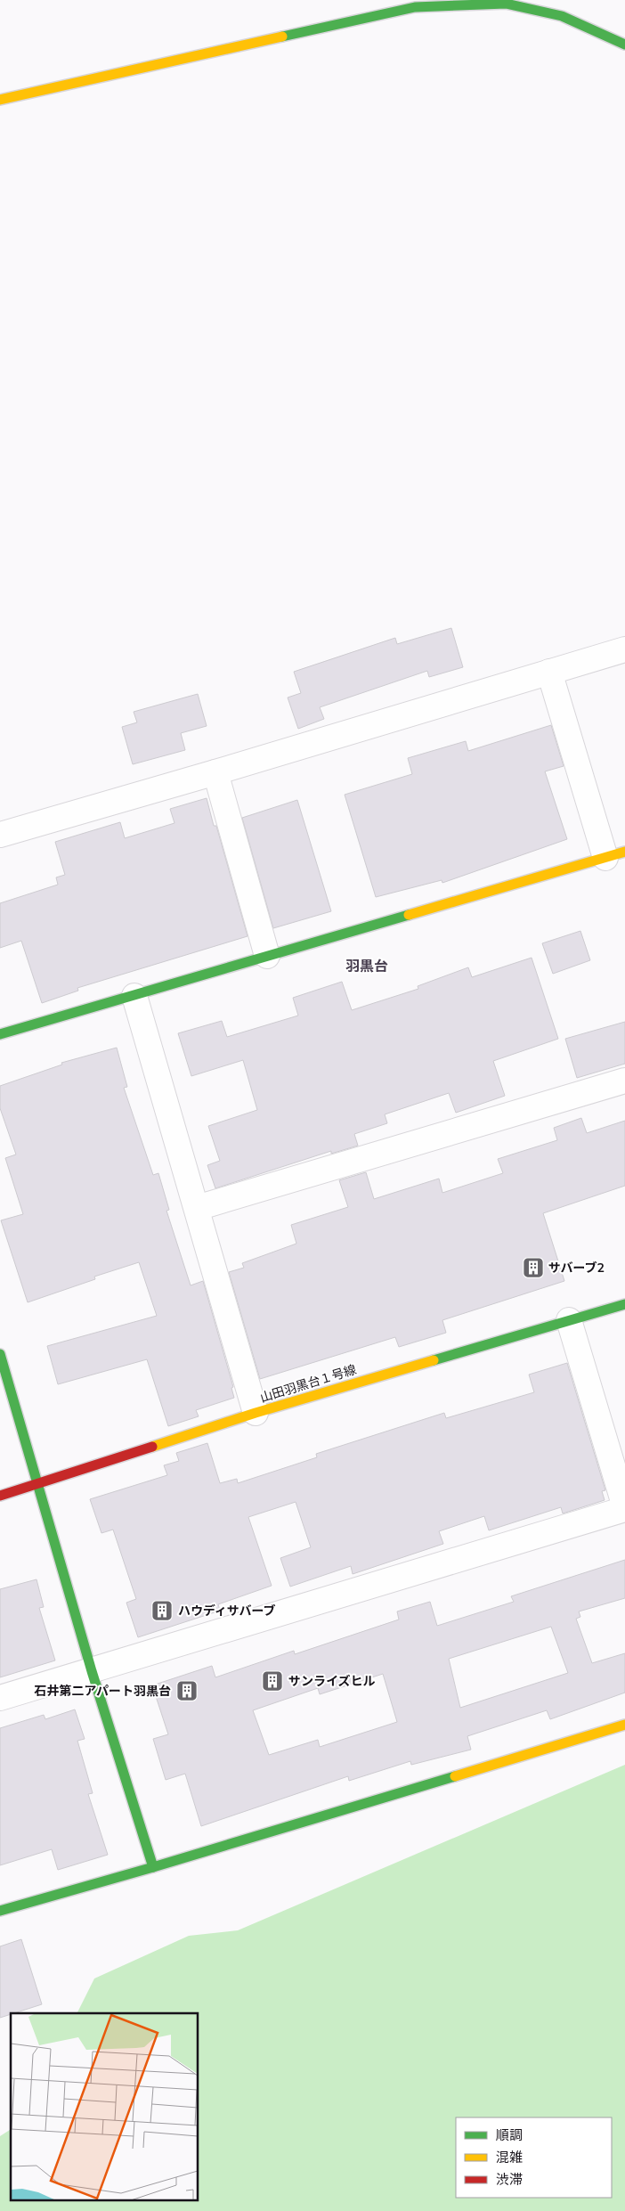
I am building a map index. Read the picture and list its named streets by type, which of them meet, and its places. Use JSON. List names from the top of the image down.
{
  "streets": {
    "street": ["山田羽黒台１号線"]
  },
  "districts": ["羽黒台"],
  "places": {
    "building": [
      "サバーブ2",
      "ハウディサバーブ",
      "サンライズヒル",
      "石井第二アパート羽黒台"
    ]
  },
  "legend": ["順調", "混雑", "渋滞"]
}
